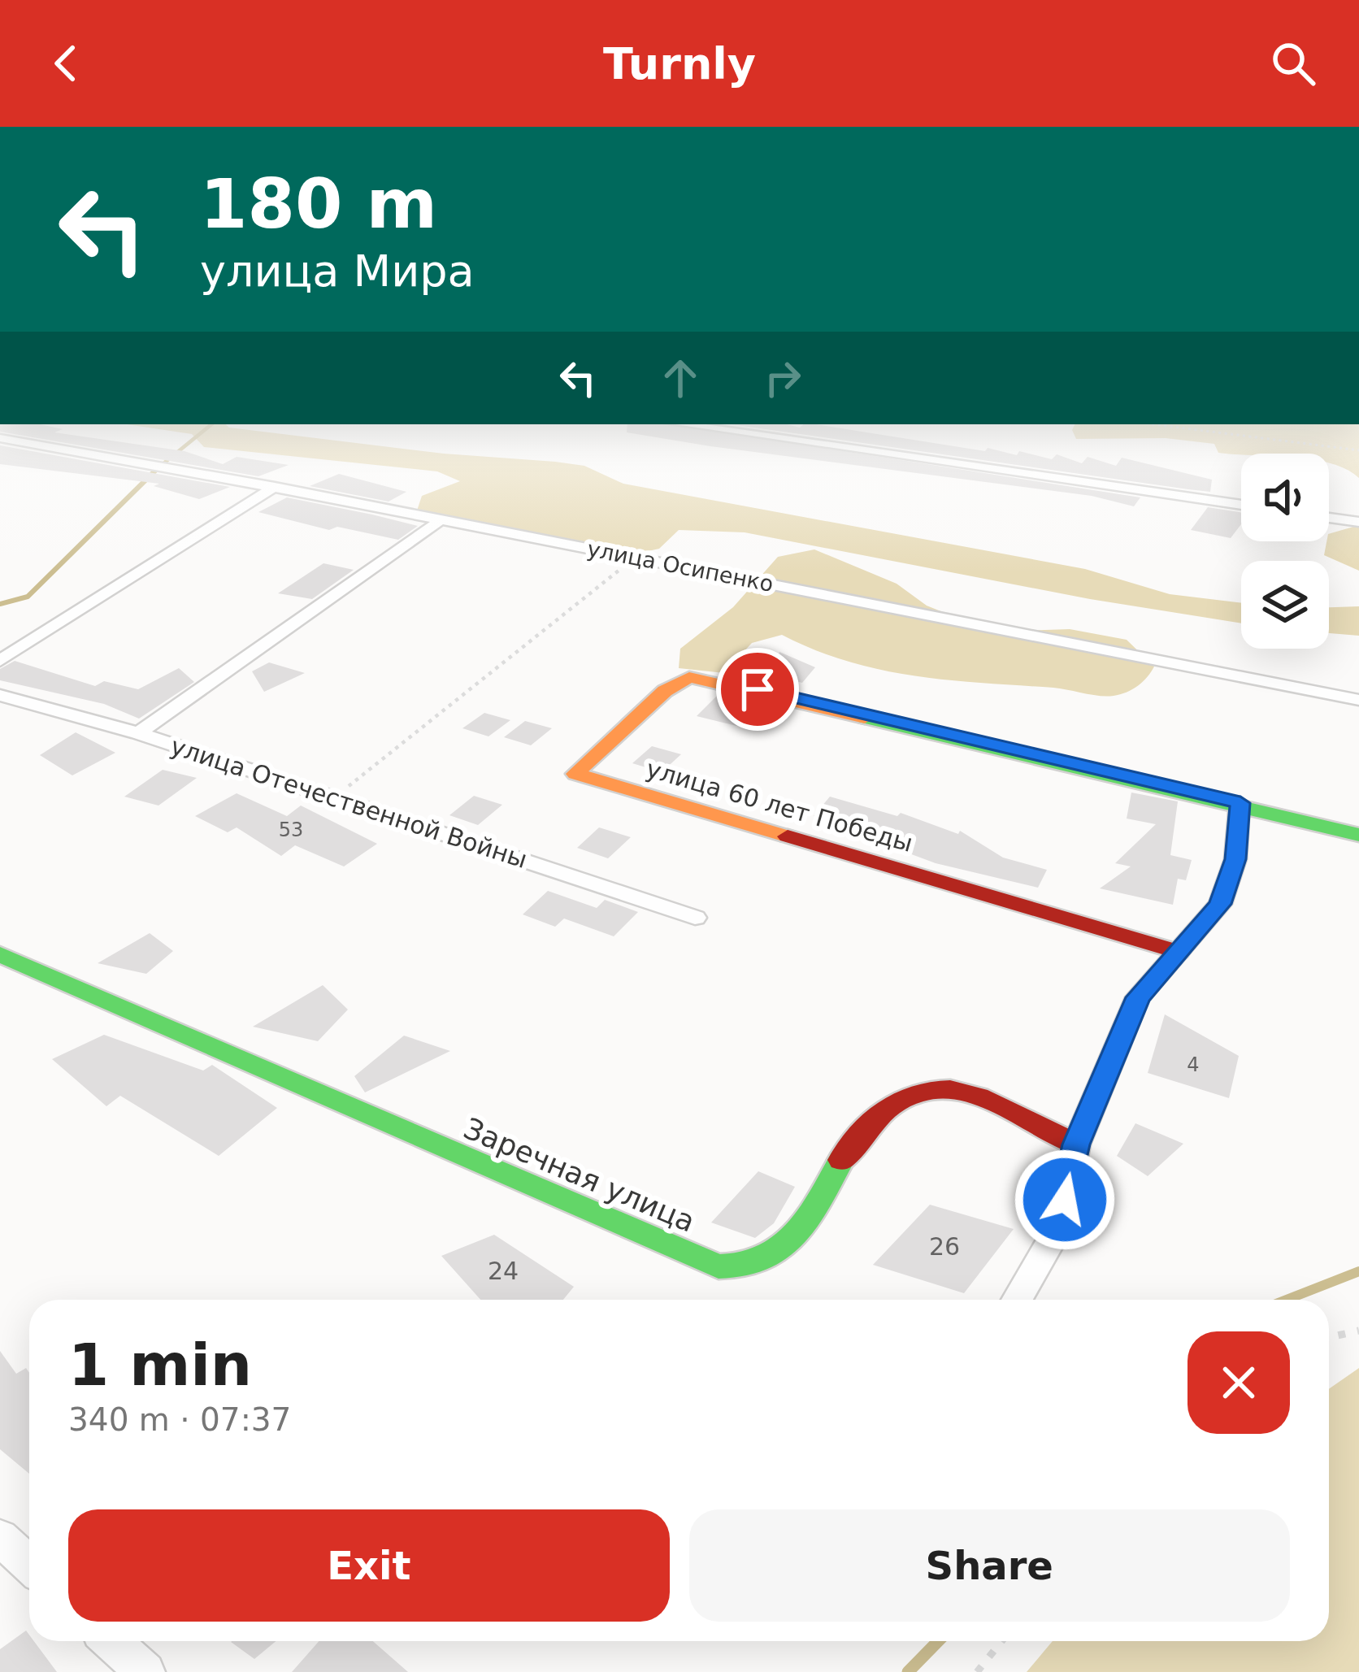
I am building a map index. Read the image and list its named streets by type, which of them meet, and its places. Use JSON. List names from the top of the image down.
{
  "streets": {
    "street": [
      "улица Осипенко",
      "улица Отечественной Войны",
      "улица 60 лет Победы",
      "Заречная улица"
    ]
  },
  "house_numbers": [
    "53",
    "4",
    "26",
    "24"
  ],
  "page": {
    "header": "Turnly",
    "turn": ["180 m", "улица Мира"],
    "heading": ["1 min", "340 m · 07:37"],
    "buttons": ["Exit", "Share"]
  }
}
